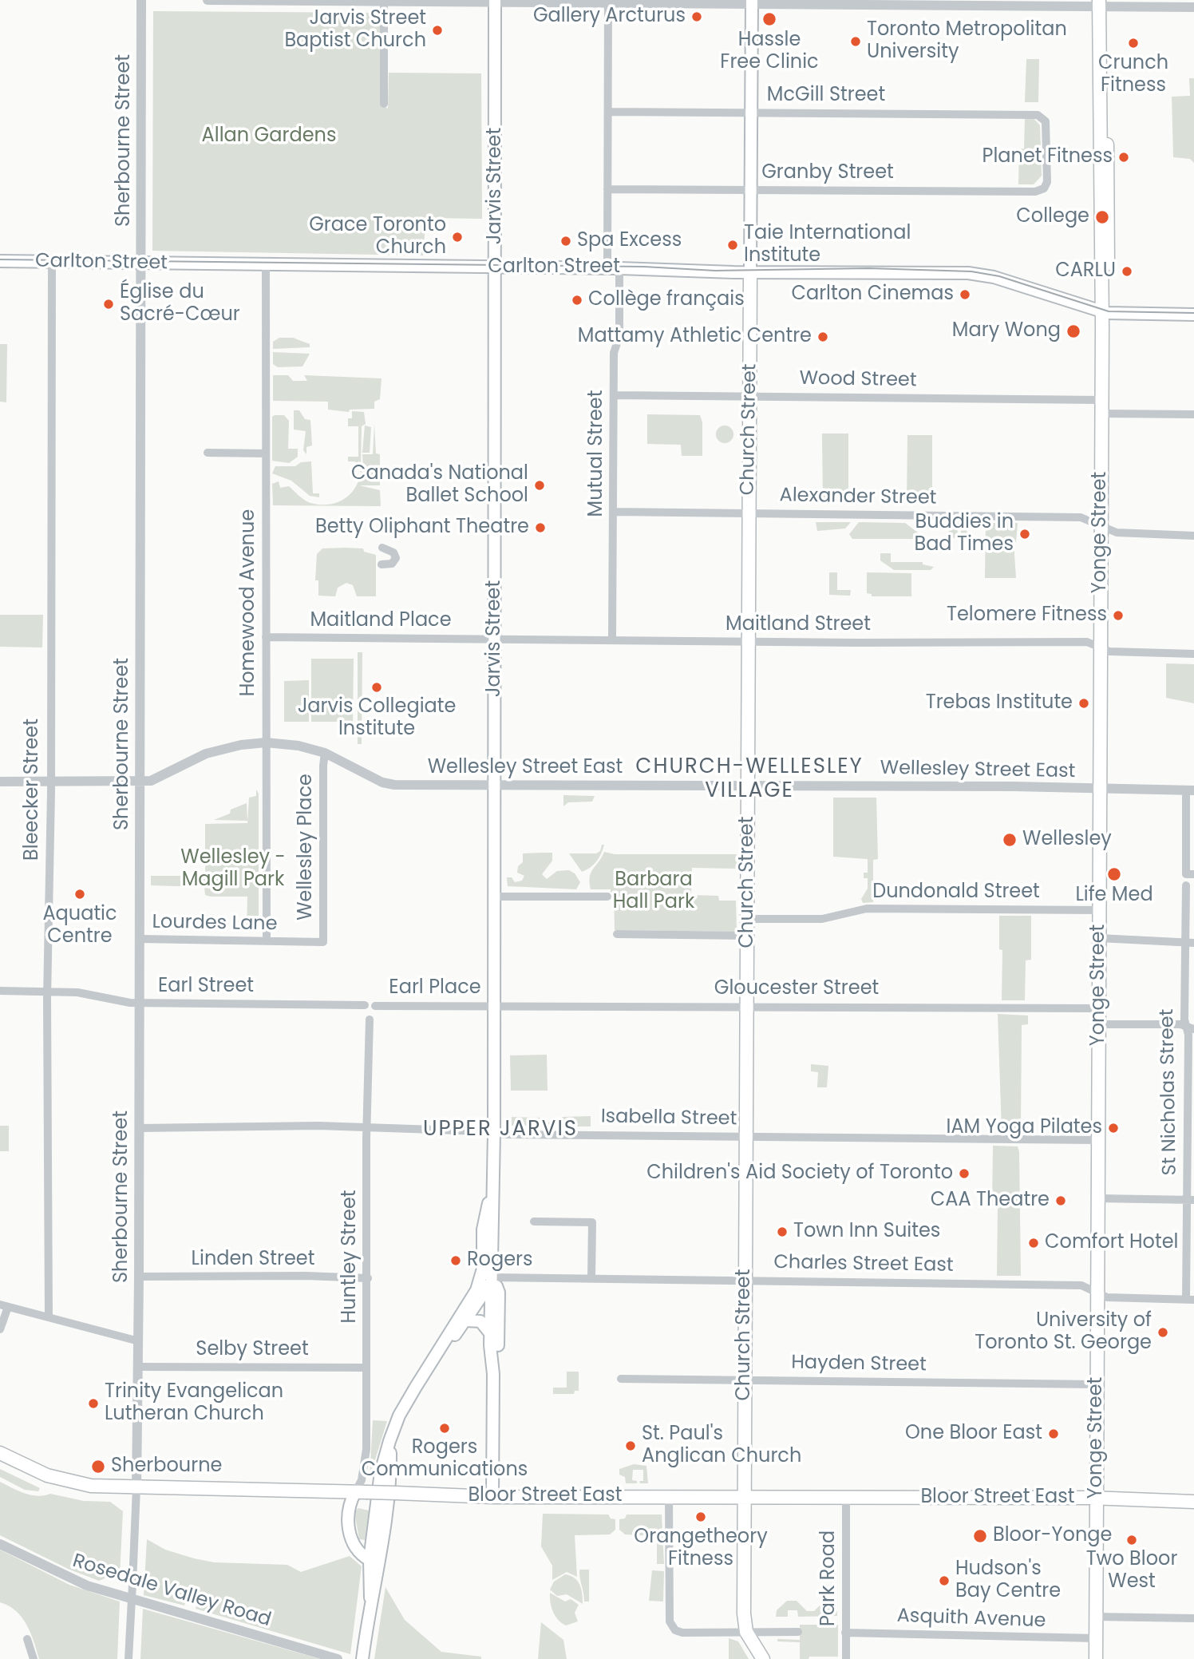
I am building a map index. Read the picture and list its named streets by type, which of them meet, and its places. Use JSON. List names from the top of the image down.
{
  "streets": {
    "main road": [
      "Jarvis Street",
      "Carlton Street",
      "Church Street",
      "Yonge Street",
      "Bloor Street East"
    ],
    "street": [
      "McGill Street",
      "Sherbourne Street",
      "Granby Street",
      "Wood Street",
      "Mutual Street",
      "Alexander Street",
      "Homewood Avenue",
      "Maitland Place",
      "Maitland Street",
      "Wellesley Street East",
      "Bleecker Street",
      "Wellesley Place",
      "Dundonald Street",
      "Lourdes Lane",
      "Earl Street",
      "Earl Place",
      "Gloucester Street",
      "St Nicholas Street",
      "Isabella Street",
      "Huntley Street",
      "Linden Street",
      "Charles Street East",
      "Selby Street",
      "Hayden Street",
      "Park Road",
      "Rosedale Valley Road",
      "Asquith Avenue"
    ]
  },
  "crossings": [
    ["McGill Street", "Granby Street"],
    ["McGill Street", "Church Street"],
    ["Sherbourne Street", "Carlton Street"],
    ["Sherbourne Street", "Wellesley Street East"],
    ["Sherbourne Street", "Lourdes Lane"],
    ["Sherbourne Street", "Earl Street"],
    ["Sherbourne Street", "Isabella Street"],
    ["Sherbourne Street", "Linden Street"],
    ["Sherbourne Street", "Selby Street"],
    ["Sherbourne Street", "Bloor Street East"],
    ["Granby Street", "Church Street"],
    ["Jarvis Street", "Carlton Street"],
    ["Jarvis Street", "Maitland Place"],
    ["Jarvis Street", "Maitland Street"],
    ["Jarvis Street", "Wellesley Street East"],
    ["Jarvis Street", "Earl Place"],
    ["Jarvis Street", "Gloucester Street"],
    ["Jarvis Street", "Isabella Street"],
    ["Jarvis Street", "Charles Street East"],
    ["Carlton Street", "Church Street"],
    ["Carlton Street", "Mutual Street"],
    ["Carlton Street", "Yonge Street"],
    ["Carlton Street", "Homewood Avenue"],
    ["Carlton Street", "Bleecker Street"],
    ["Wood Street", "Church Street"],
    ["Wood Street", "Mutual Street"],
    ["Wood Street", "Yonge Street"],
    ["Church Street", "Alexander Street"],
    ["Church Street", "Maitland Street"],
    ["Church Street", "Wellesley Street East"],
    ["Church Street", "Dundonald Street"],
    ["Church Street", "Gloucester Street"],
    ["Church Street", "Isabella Street"],
    ["Church Street", "Charles Street East"],
    ["Church Street", "Hayden Street"],
    ["Church Street", "Bloor Street East"],
    ["Mutual Street", "Alexander Street"],
    ["Mutual Street", "Maitland Street"],
    ["Alexander Street", "Yonge Street"],
    ["Yonge Street", "Maitland Street"],
    ["Yonge Street", "Wellesley Street East"],
    ["Yonge Street", "Dundonald Street"],
    ["Yonge Street", "Gloucester Street"],
    ["Yonge Street", "Isabella Street"],
    ["Yonge Street", "Charles Street East"],
    ["Yonge Street", "Hayden Street"],
    ["Yonge Street", "Bloor Street East"],
    ["Yonge Street", "Asquith Avenue"],
    ["Homewood Avenue", "Maitland Place"],
    ["Homewood Avenue", "Wellesley Street East"],
    ["Homewood Avenue", "Lourdes Lane"],
    ["Maitland Place", "Maitland Street"],
    ["Wellesley Street East", "Bleecker Street"],
    ["Wellesley Street East", "Wellesley Place"],
    ["Bleecker Street", "Earl Street"],
    ["Wellesley Place", "Lourdes Lane"],
    ["Earl Place", "Gloucester Street"],
    ["St Nicholas Street", "Charles Street East"],
    ["Isabella Street", "Huntley Street"],
    ["Huntley Street", "Linden Street"],
    ["Huntley Street", "Selby Street"],
    ["Huntley Street", "Bloor Street East"],
    ["Bloor Street East", "Park Road"],
    ["Park Road", "Asquith Avenue"]
  ],
  "districts": ["CHURCH-WELLESLEY VILLAGE", "UPPER JARVIS"],
  "parks": ["Allan Gardens", "Wellesley - Magill Park", "Barbara Hall Park"],
  "places": [
    "Gallery Arcturus",
    "Hassle Free Clinic",
    "Jarvis Street Baptist Church",
    "Toronto Metropolitan University",
    "Crunch Fitness",
    "Planet Fitness",
    "College",
    "Grace Toronto Church",
    "Spa Excess",
    "Taie International Institute",
    "CARLU",
    "Carlton Cinemas",
    "Collège français",
    "Église du Sacré-Cœur",
    "Mary Wong",
    "Mattamy Athletic Centre",
    "Canada's National Ballet School",
    "Betty Oliphant Theatre",
    "Buddies in Bad Times",
    "Telomere Fitness",
    "Jarvis Collegiate Institute",
    "Trebas Institute",
    "Wellesley",
    "Life Med",
    "Aquatic Centre",
    "IAM Yoga Pilates",
    "Children's Aid Society of Toronto",
    "CAA Theatre",
    "Town Inn Suites",
    "Comfort Hotel",
    "Rogers",
    "University of Toronto St. George",
    "Trinity Evangelican Lutheran Church",
    "Rogers Communications",
    "One Bloor East",
    "St. Paul's Anglican Church",
    "Sherbourne",
    "Orangetheory Fitness",
    "Bloor-Yonge",
    "Two Bloor West",
    "Hudson's Bay Centre"
  ]
}
